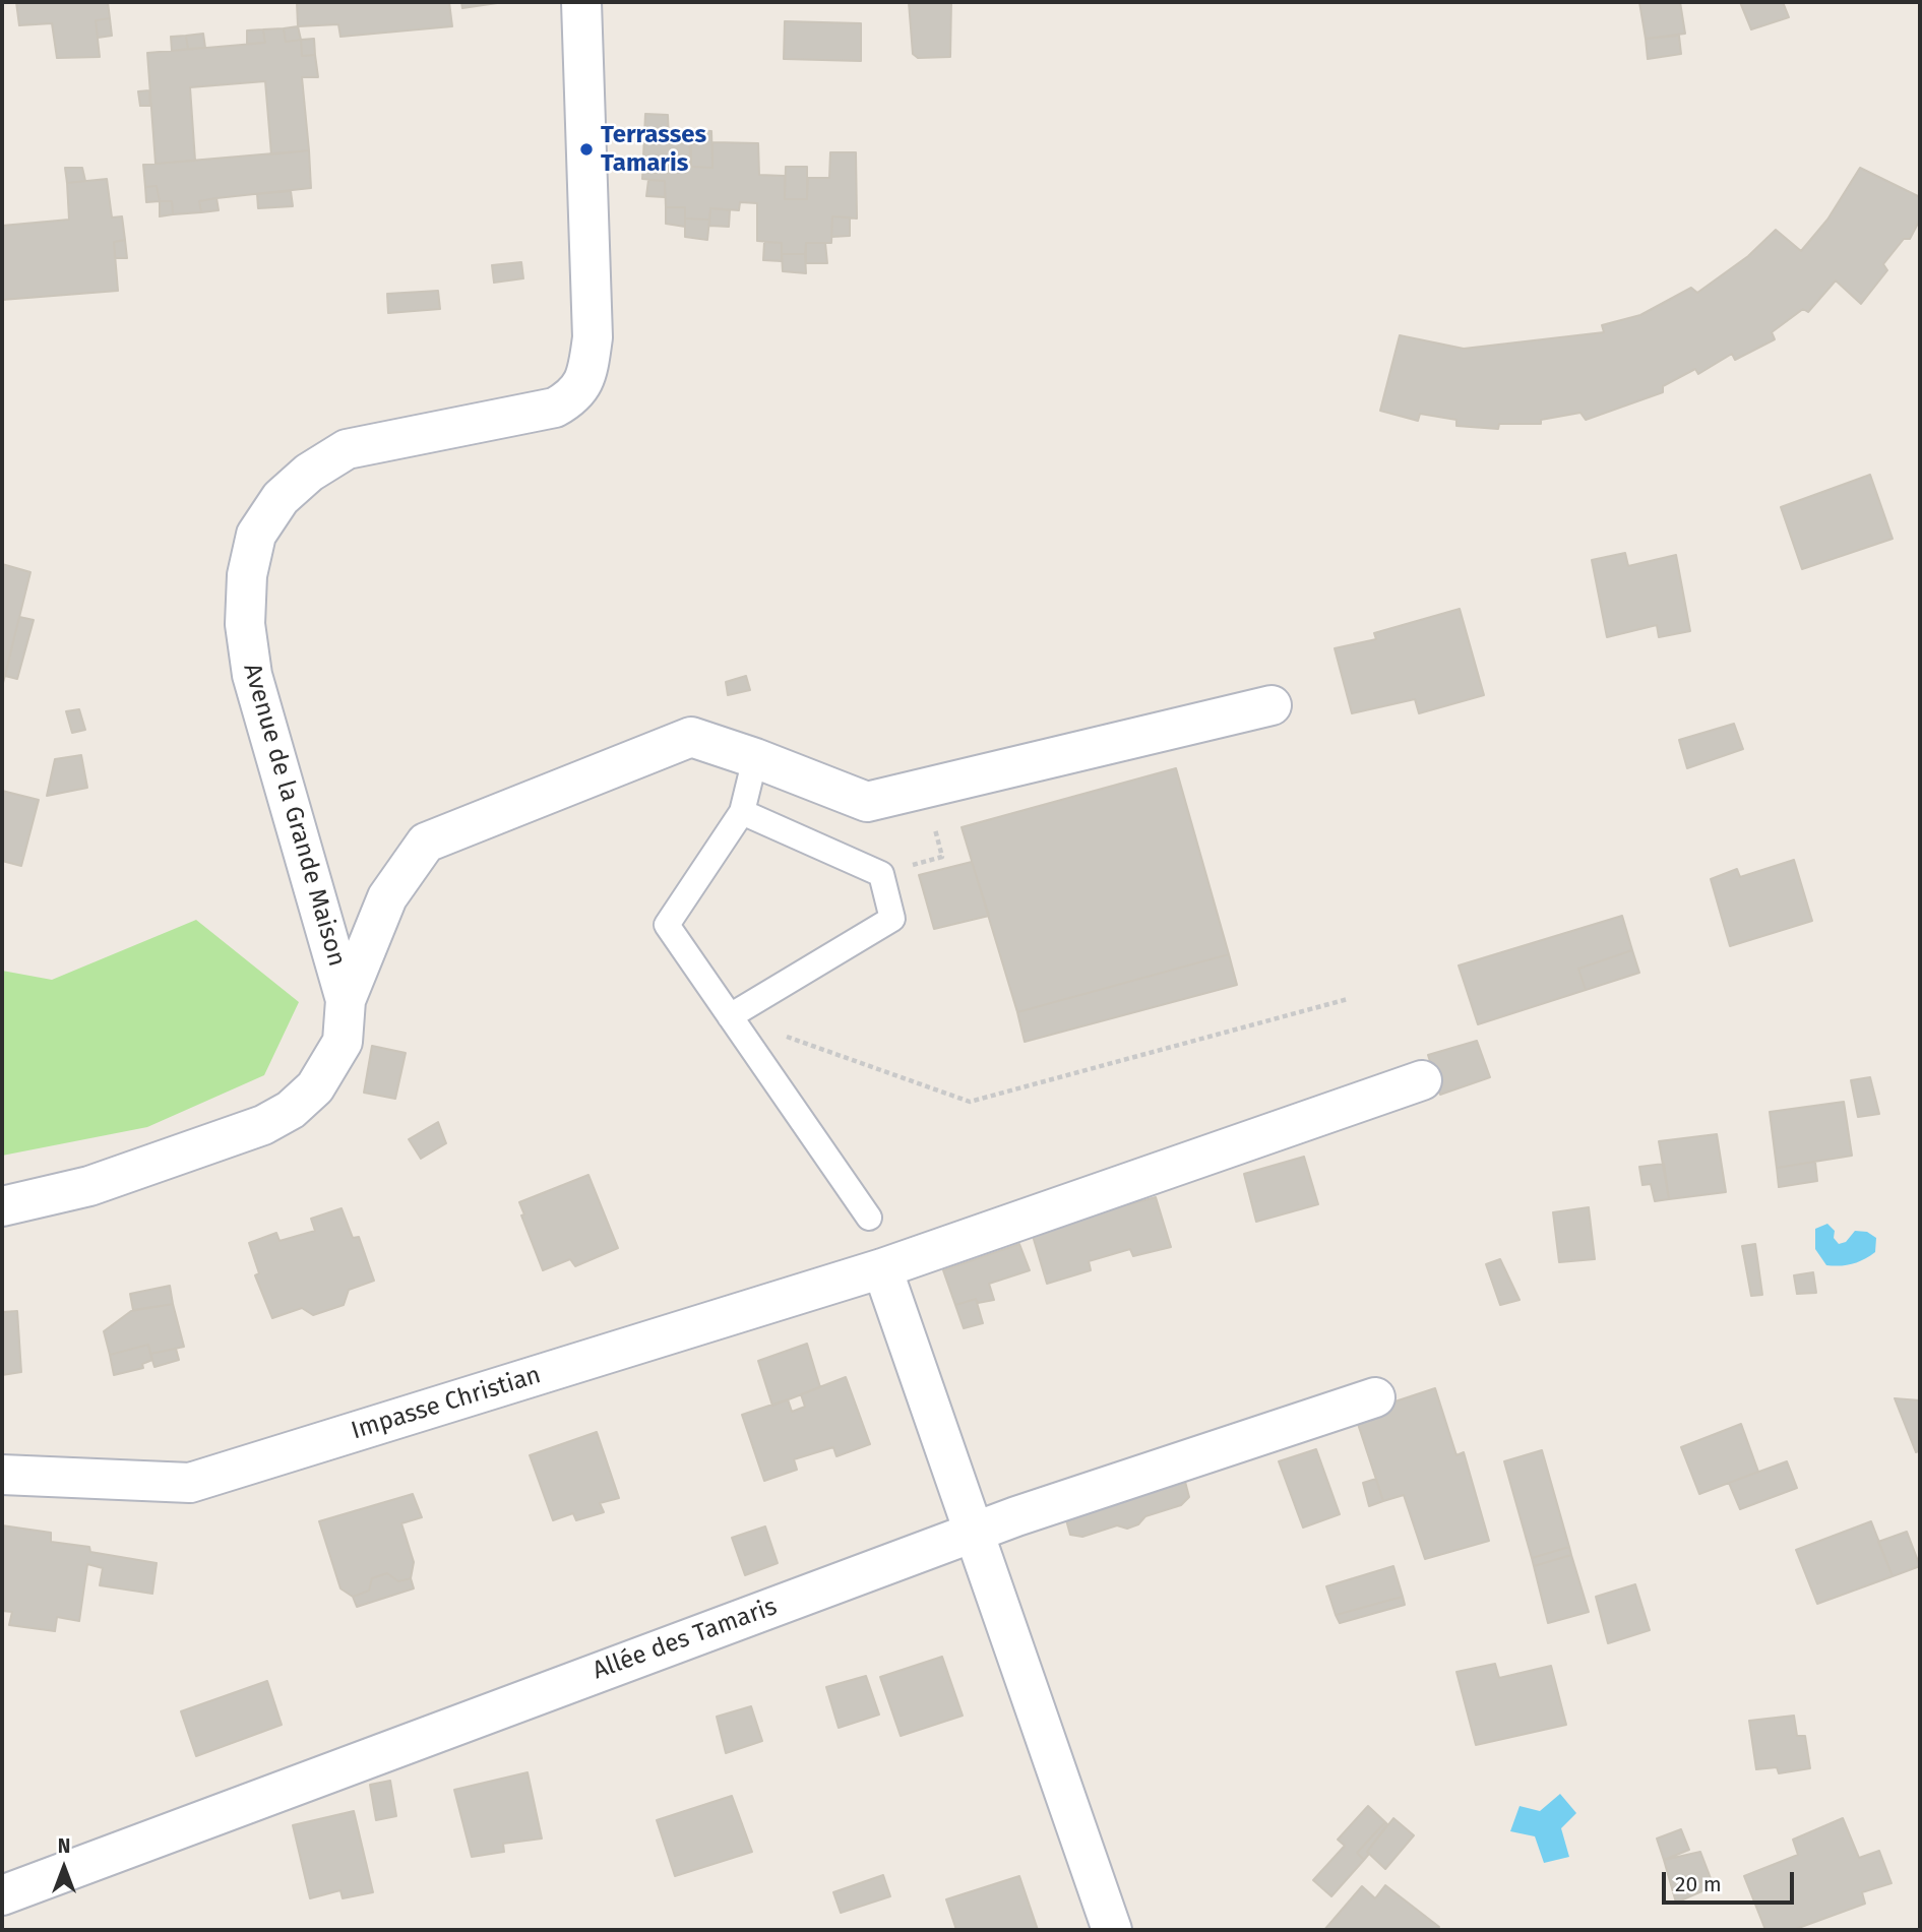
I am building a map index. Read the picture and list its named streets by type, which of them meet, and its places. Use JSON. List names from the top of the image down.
{
  "streets": {
    "street": ["Avenue de la Grande Maison", "Impasse Christian", "Allée des Tamaris"]
  },
  "places": ["Terrasses Tamaris"],
  "scale_bar": "20 m",
  "north": "top"
}
